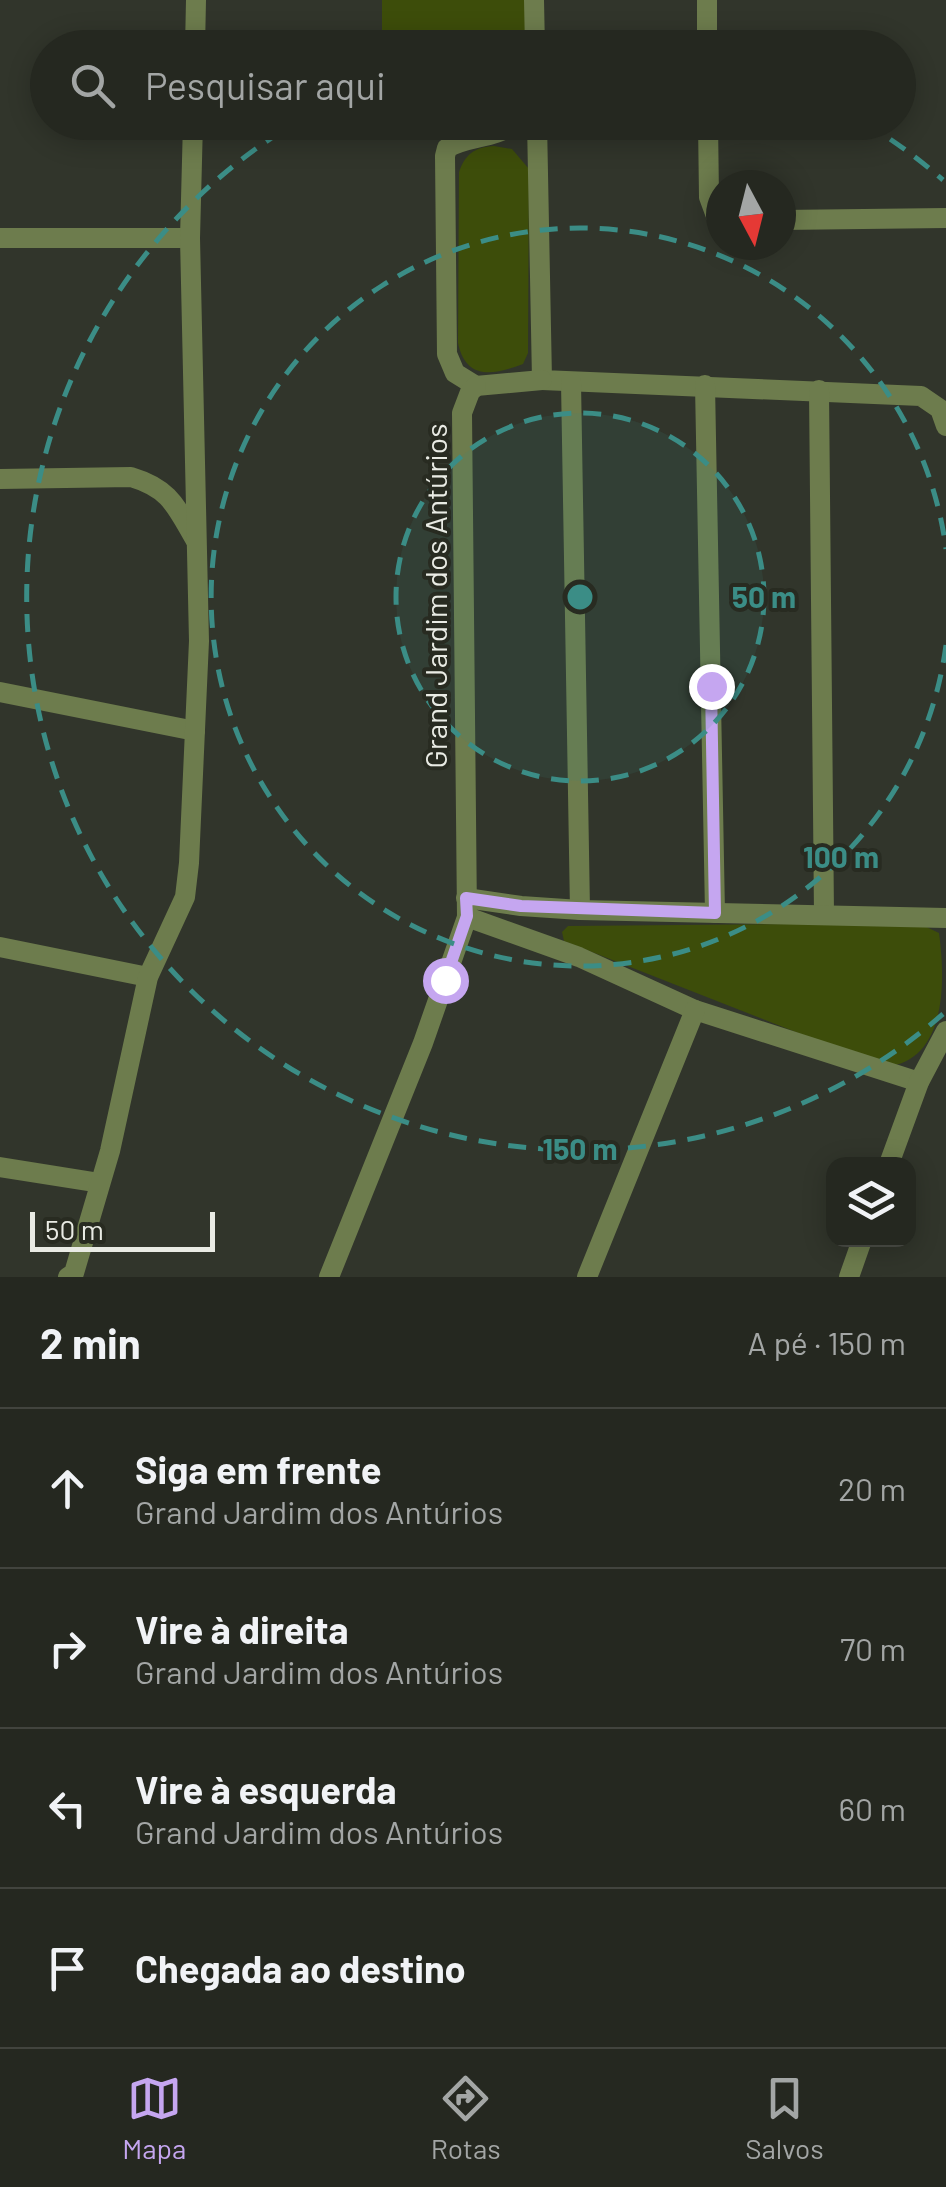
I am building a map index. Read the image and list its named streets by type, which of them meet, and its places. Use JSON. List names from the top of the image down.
{
  "streets": {
    "street": ["Grand Jardim dos Antúrios"]
  },
  "scale_bar": "50 m",
  "north": "bottom",
  "page": {
    "search": "Pesquisar aqui",
    "scale": "50 m",
    "heading": ["2 min", "A pé · 150 m"],
    "list": [
      ["Siga em frente", "Grand Jardim dos Antúrios", "20 m"],
      ["Vire à direita", "Grand Jardim dos Antúrios", "70 m"],
      ["Vire à esquerda", "Grand Jardim dos Antúrios", "60 m"],
      "Chegada ao destino"
    ],
    "nav": ["Mapa", "Rotas", "Salvos"]
  },
  "rings": ["50 m", "100 m", "150 m"]
}
